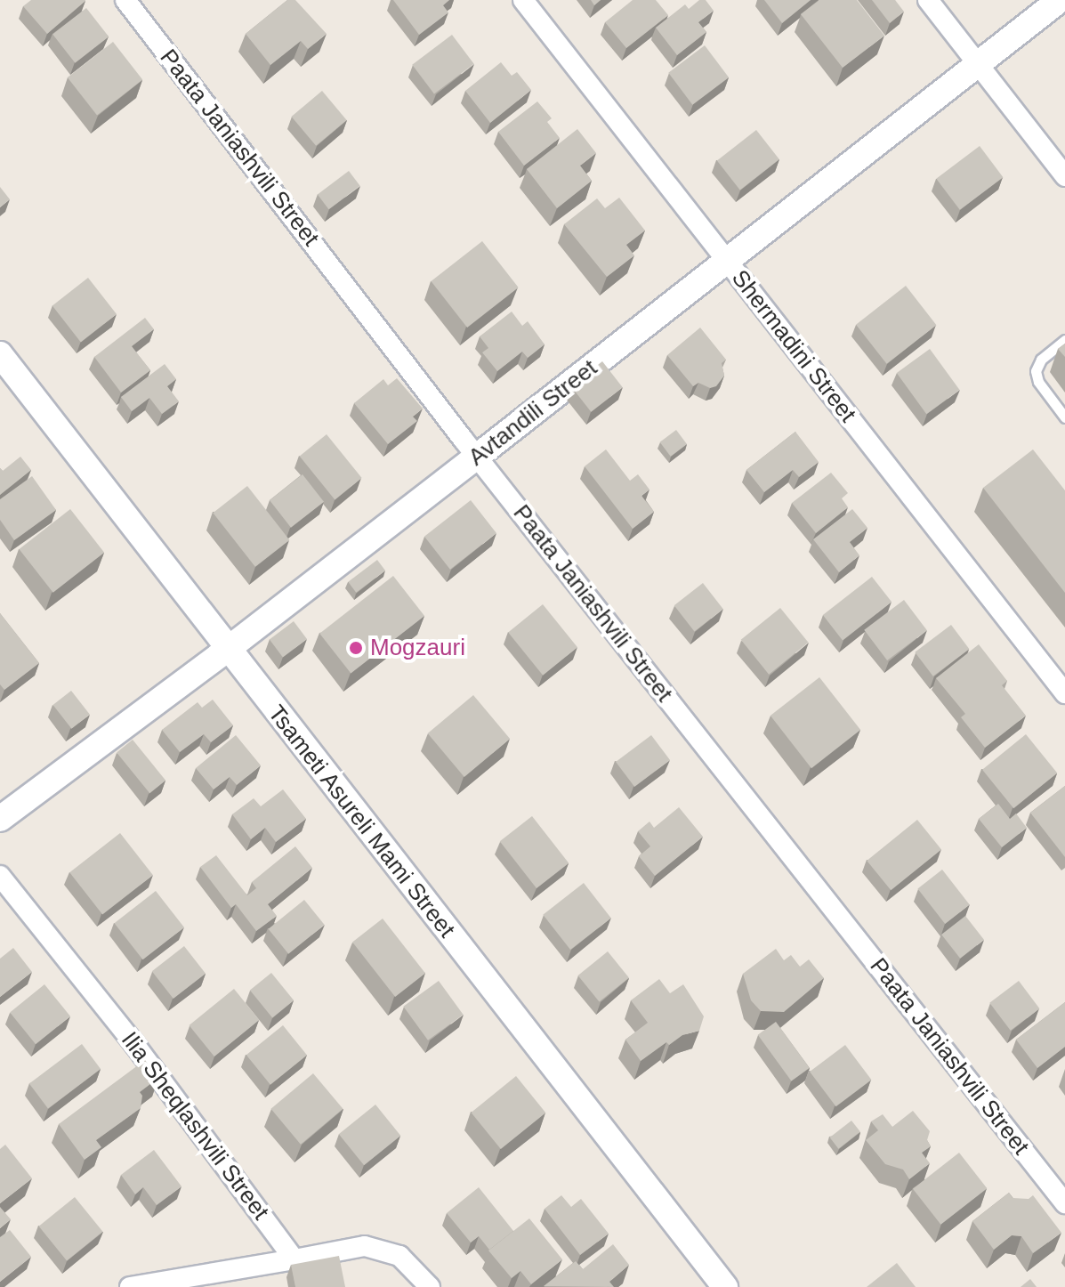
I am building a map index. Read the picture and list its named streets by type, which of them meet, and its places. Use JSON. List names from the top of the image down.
{
  "streets": {
    "street": [
      "Paata Janiashvili Street",
      "Shermadini Street",
      "Avtandili Street",
      "Tsameti Asureli Mami Street",
      "Ilia Sheqlashvili Street"
    ]
  },
  "crossings": [
    ["Paata Janiashvili Street", "Avtandili Street"],
    ["Shermadini Street", "Avtandili Street"],
    ["Avtandili Street", "Tsameti Asureli Mami Street"]
  ],
  "places": ["Mogzauri"]
}
